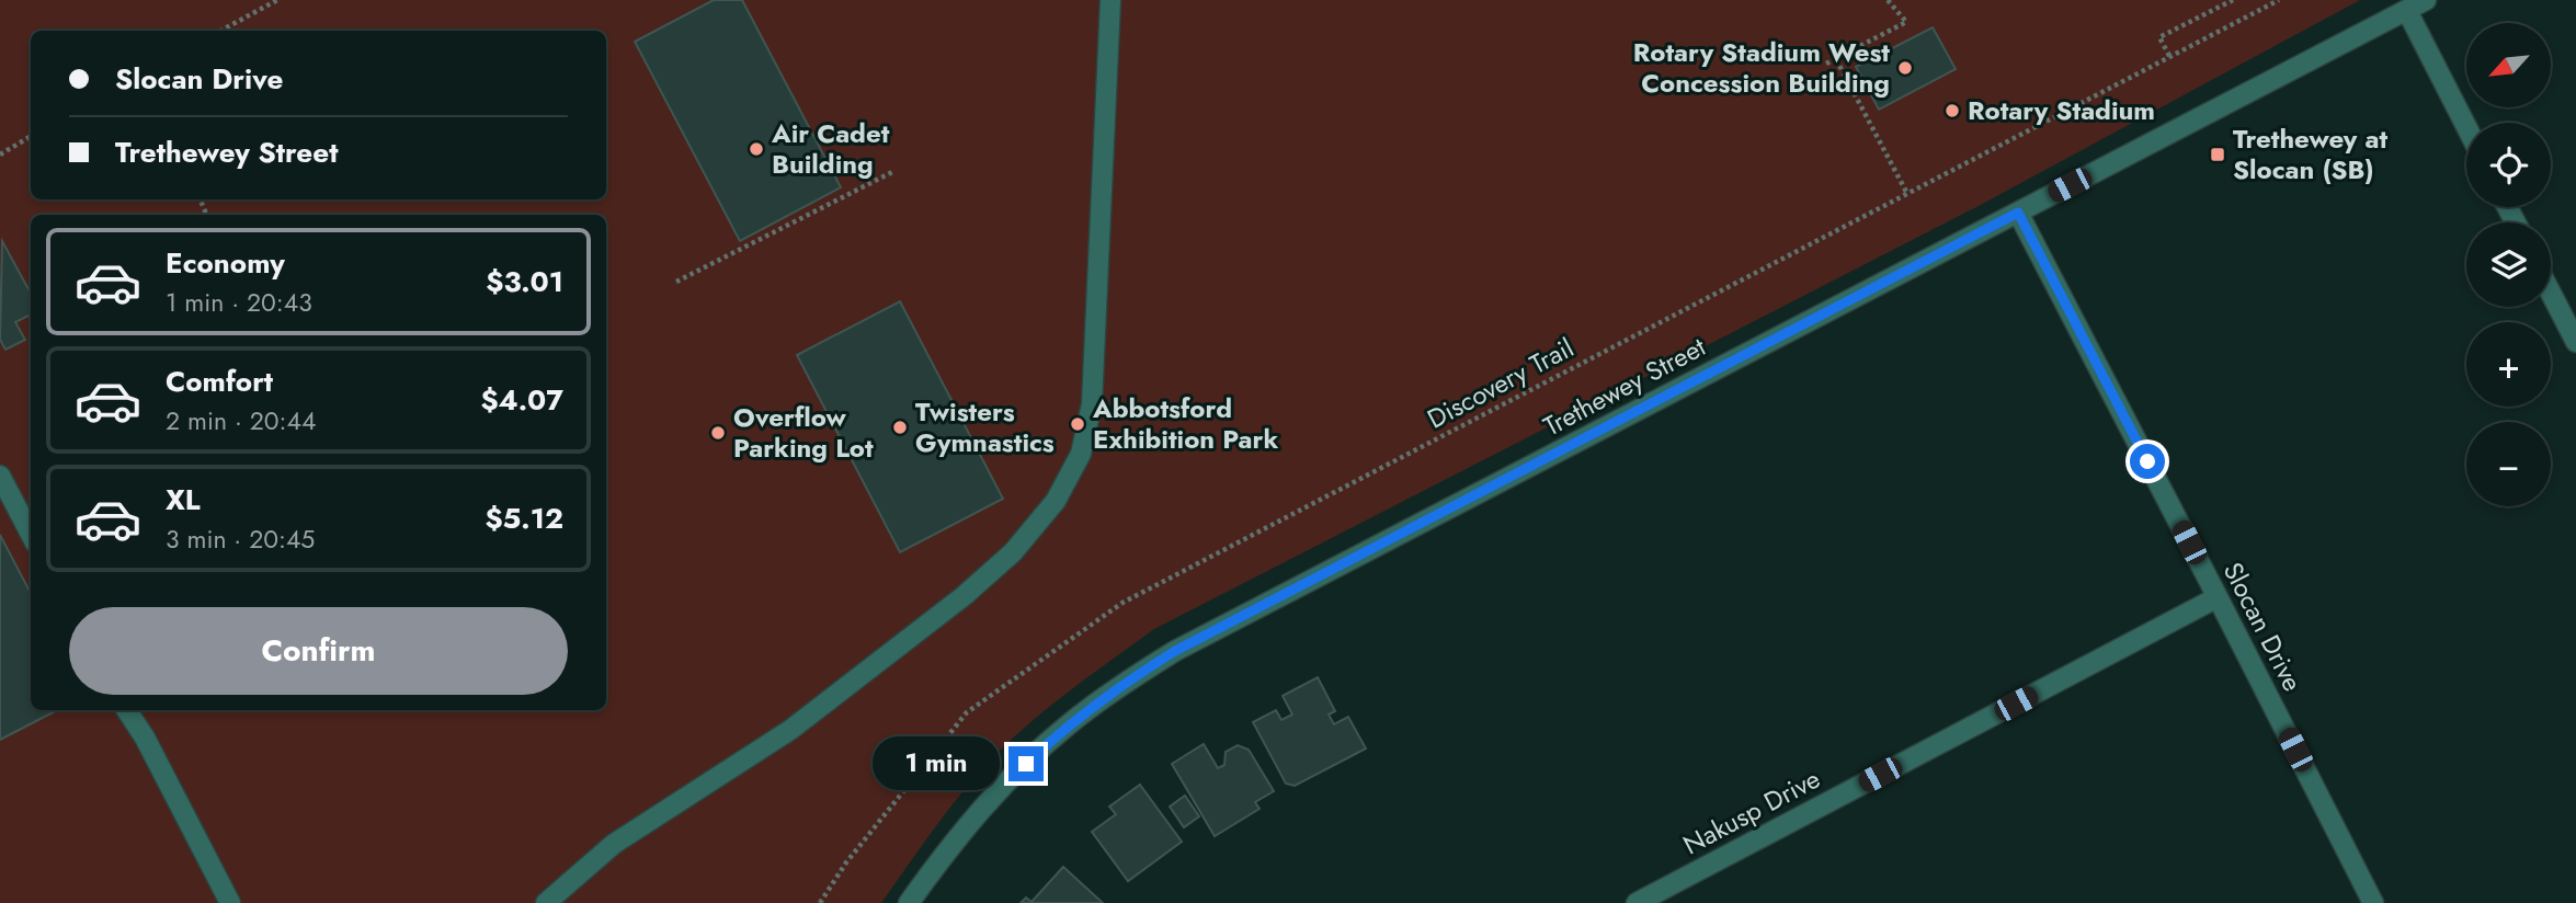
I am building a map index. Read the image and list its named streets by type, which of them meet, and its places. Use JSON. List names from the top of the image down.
{
  "streets": {
    "street": ["Trethewey Street", "Slocan Drive", "Nakusp Drive"],
    "path": ["Discovery Trail"]
  },
  "crossings": [
    ["Trethewey Street", "Slocan Drive"],
    ["Slocan Drive", "Nakusp Drive"]
  ],
  "places": {
    "other": [
      "Rotary Stadium West Concession Building",
      "Rotary Stadium",
      "Air Cadet Building",
      "Abbotsford Exhibition Park",
      "Twisters Gymnastics",
      "Overflow Parking Lot"
    ],
    "transit": ["Trethewey at Slocan (SB)"]
  },
  "north": "bottom left",
  "page": {
    "map_buttons": ["+", "−"],
    "banner": ["Slocan Drive", "Trethewey Street"],
    "list": [
      {
        "name": "Economy",
        "note": "1 min · 20:43",
        "value": "$3.01"
      },
      {
        "name": "Comfort",
        "note": "2 min · 20:44",
        "value": "$4.07"
      },
      {
        "name": "XL",
        "note": "3 min · 20:45",
        "value": "$5.12"
      }
    ],
    "buttons": "Confirm",
    "bubble": "1 min"
  }
}
